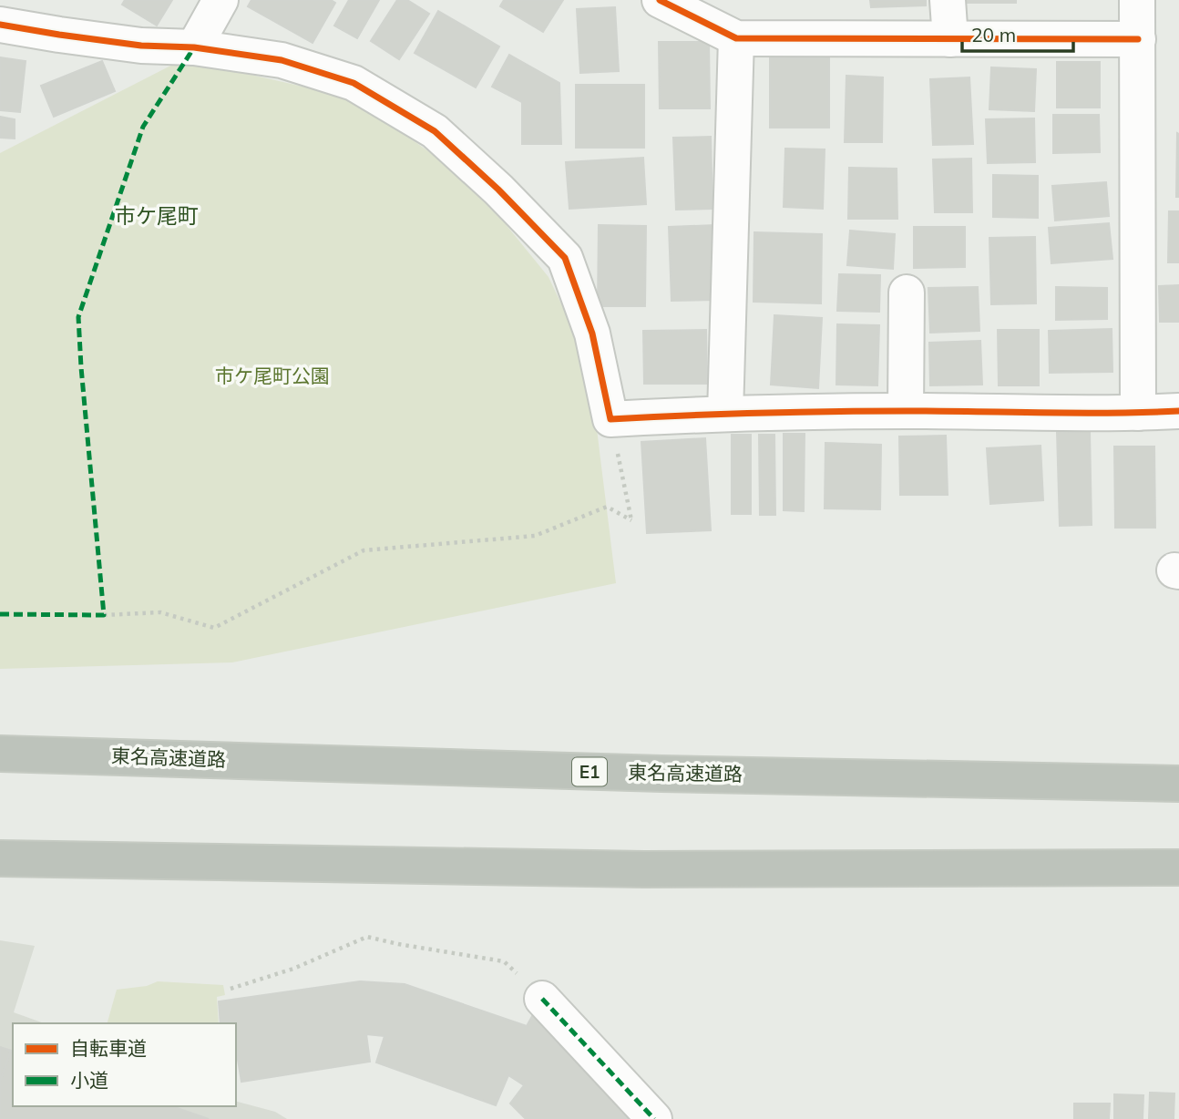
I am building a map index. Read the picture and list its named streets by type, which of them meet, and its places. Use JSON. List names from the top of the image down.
{
  "streets": {
    "highway": ["東名高速道路", "E1"]
  },
  "districts": ["市ケ尾町"],
  "parks": ["市ケ尾町公園"],
  "legend": ["自転車道", "小道"],
  "scale_bar": "20 m"
}
